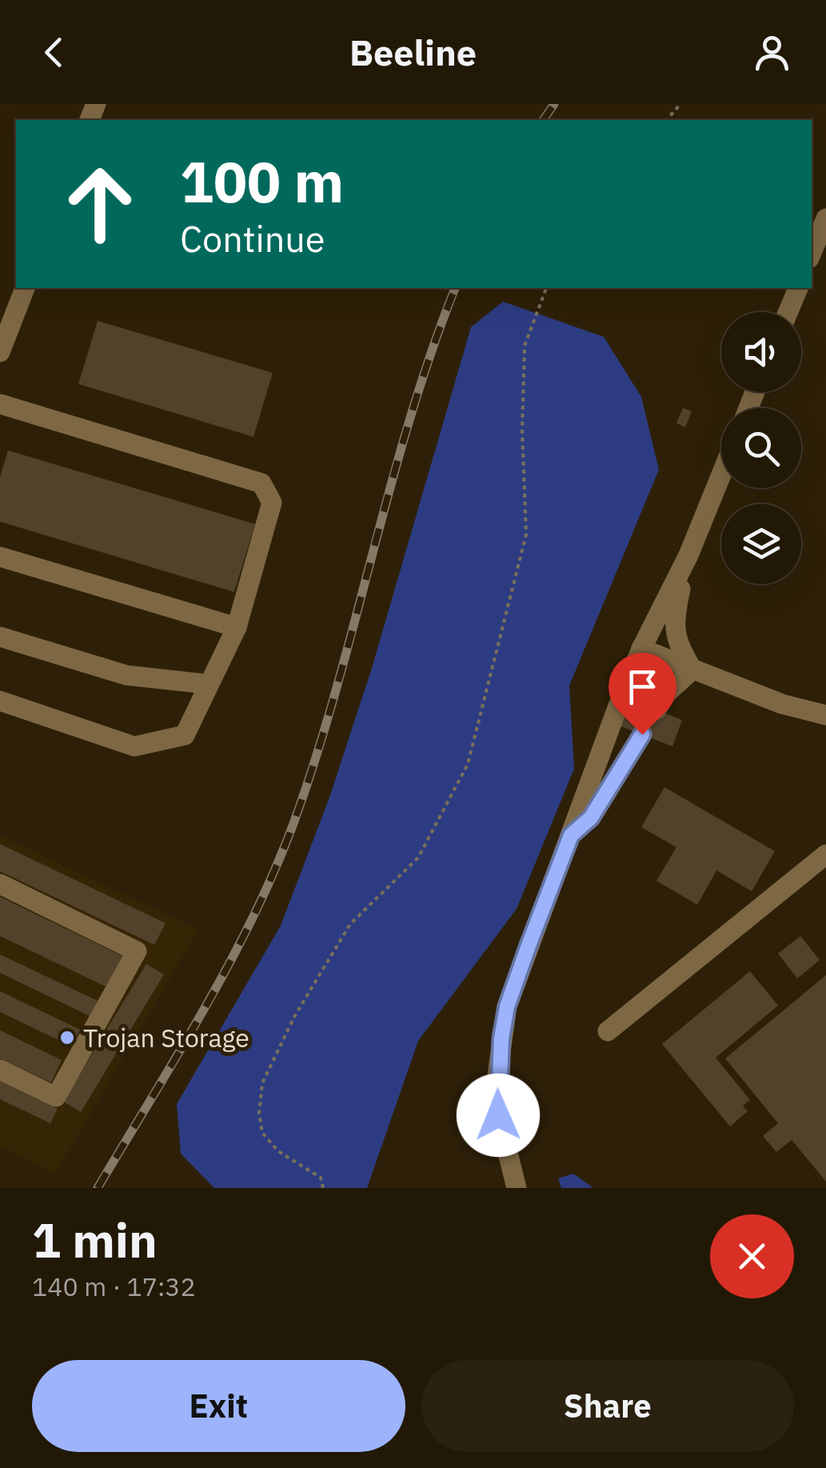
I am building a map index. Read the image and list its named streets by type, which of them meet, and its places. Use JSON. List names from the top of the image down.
{
  "places": ["Trojan Storage"],
  "page": {
    "header": "Beeline",
    "turn": ["100 m", "Continue"],
    "heading": ["1 min", "140 m · 17:32"],
    "buttons": ["Exit", "Share"]
  }
}
